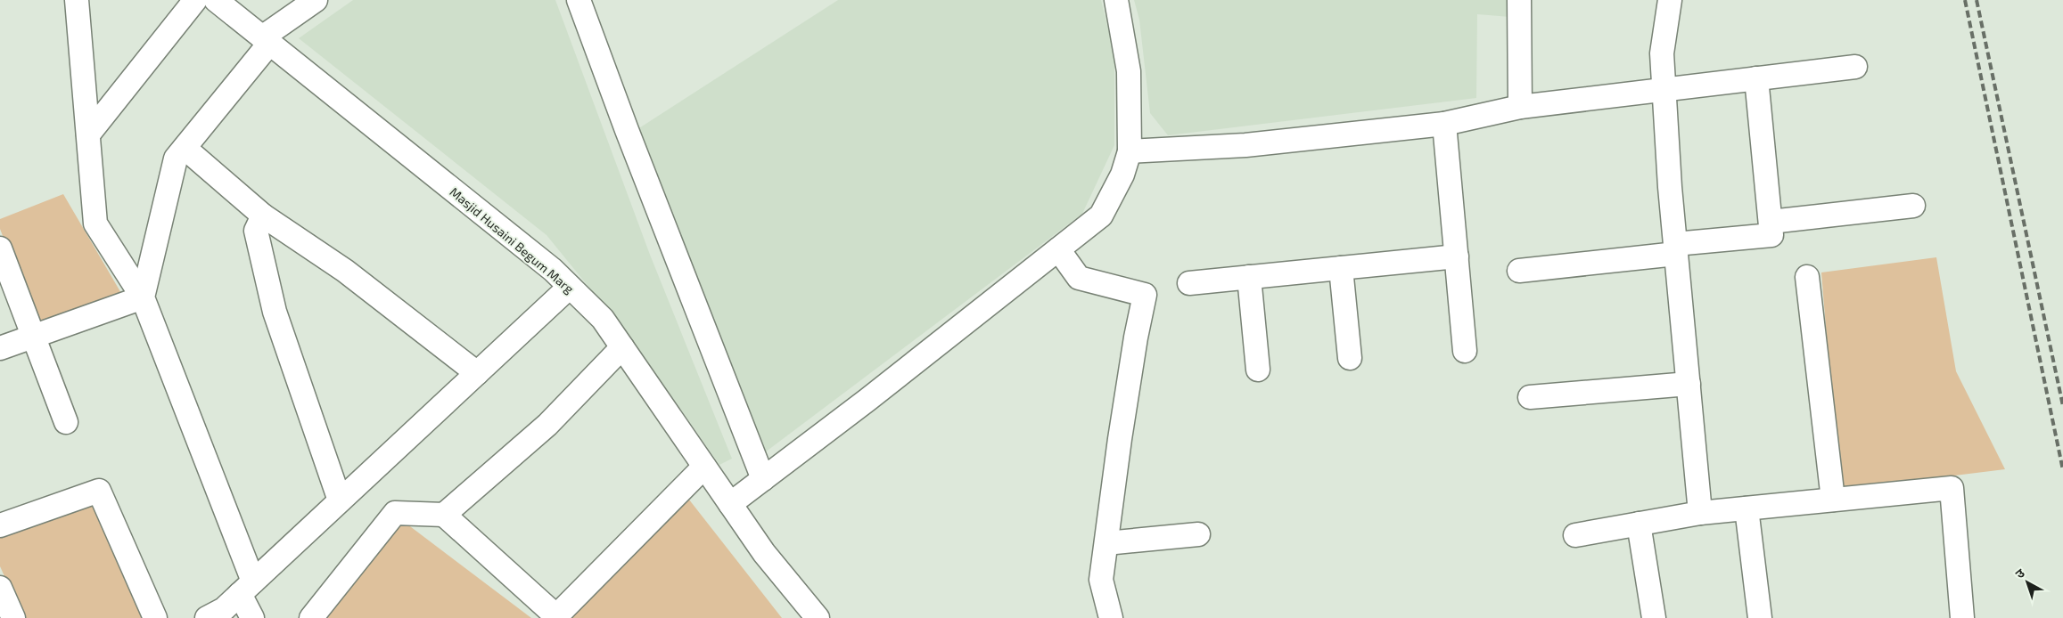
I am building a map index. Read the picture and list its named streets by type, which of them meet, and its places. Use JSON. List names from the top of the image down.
{
  "streets": {
    "street": ["Masjid Husaini Begum Marg"]
  },
  "north": "top left"
}
